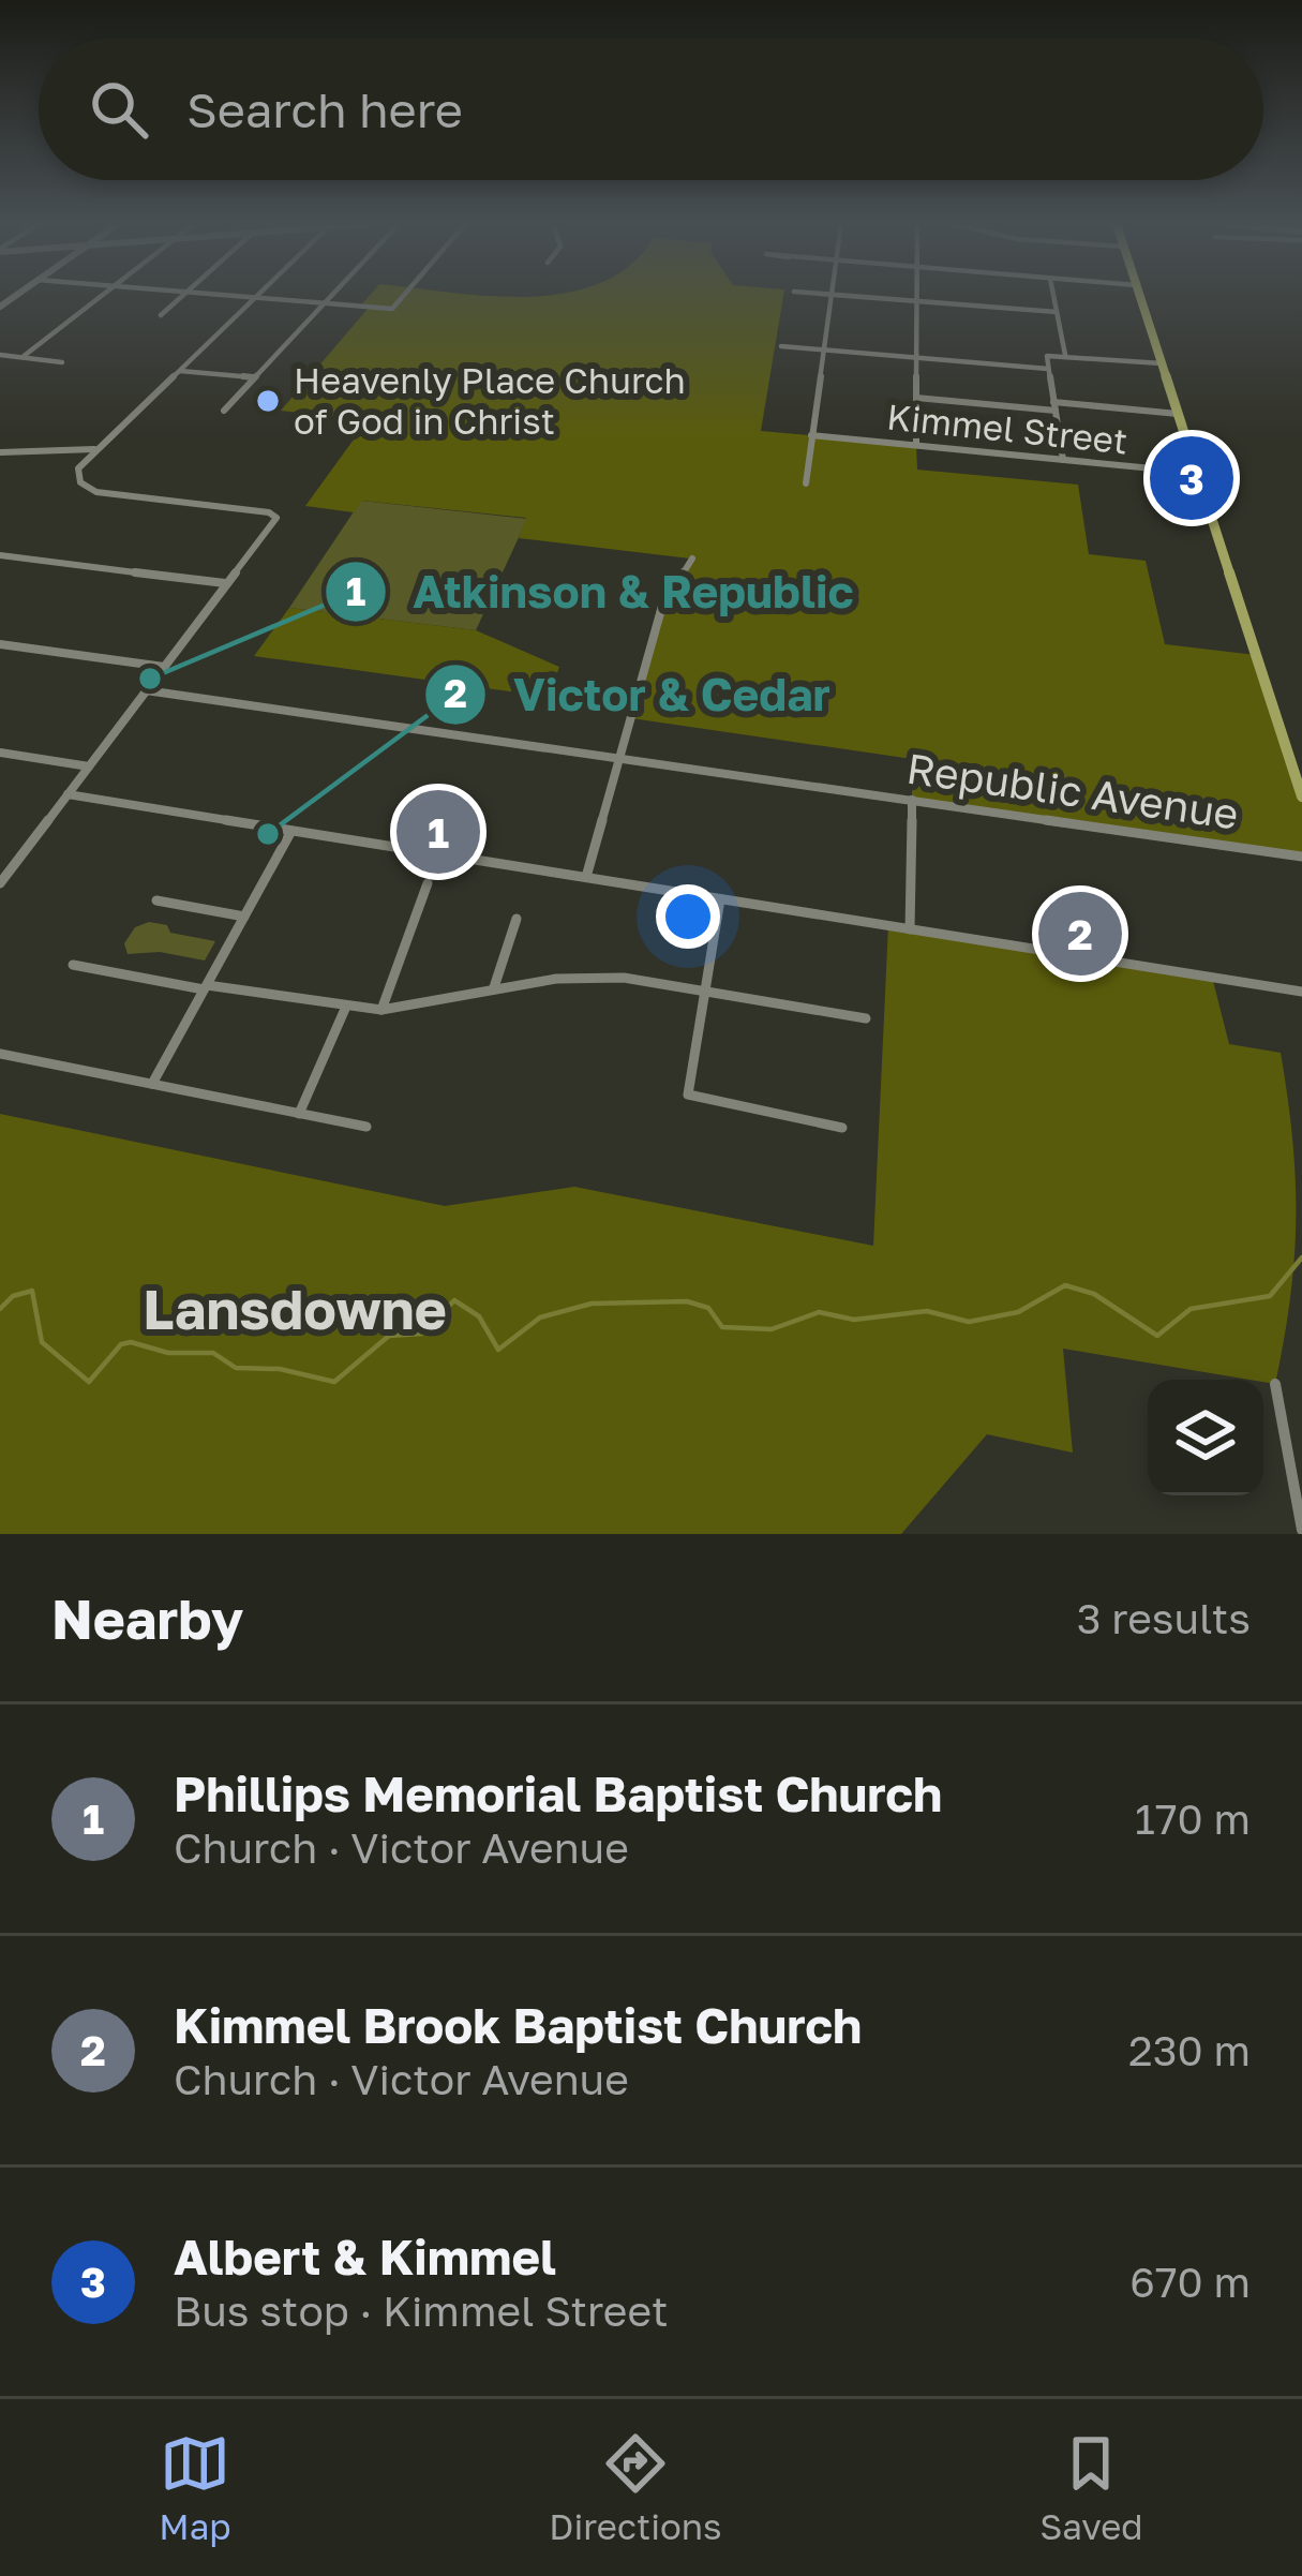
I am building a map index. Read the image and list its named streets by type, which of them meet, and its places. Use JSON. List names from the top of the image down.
{
  "streets": {
    "street": ["Kimmel Street", "Republic Avenue"]
  },
  "districts": ["Lansdowne"],
  "places": ["Heavenly Place Church of God in Christ", "Atkinson & Republic", "Victor & Cedar"],
  "page": {
    "search": "Search here",
    "pins": ["3", "1", "2"],
    "heading": ["Nearby", "3 results"],
    "list": [
      {
        "mark": "1",
        "name": "Phillips Memorial Baptist Church",
        "note": "Church · Victor Avenue",
        "value": "170 m"
      },
      {
        "mark": "2",
        "name": "Kimmel Brook Baptist Church",
        "note": "Church · Victor Avenue",
        "value": "230 m"
      },
      {
        "mark": "3",
        "name": "Albert & Kimmel",
        "note": "Bus stop · Kimmel Street",
        "value": "670 m"
      }
    ],
    "nav": ["Map", "Directions", "Saved"]
  }
}
